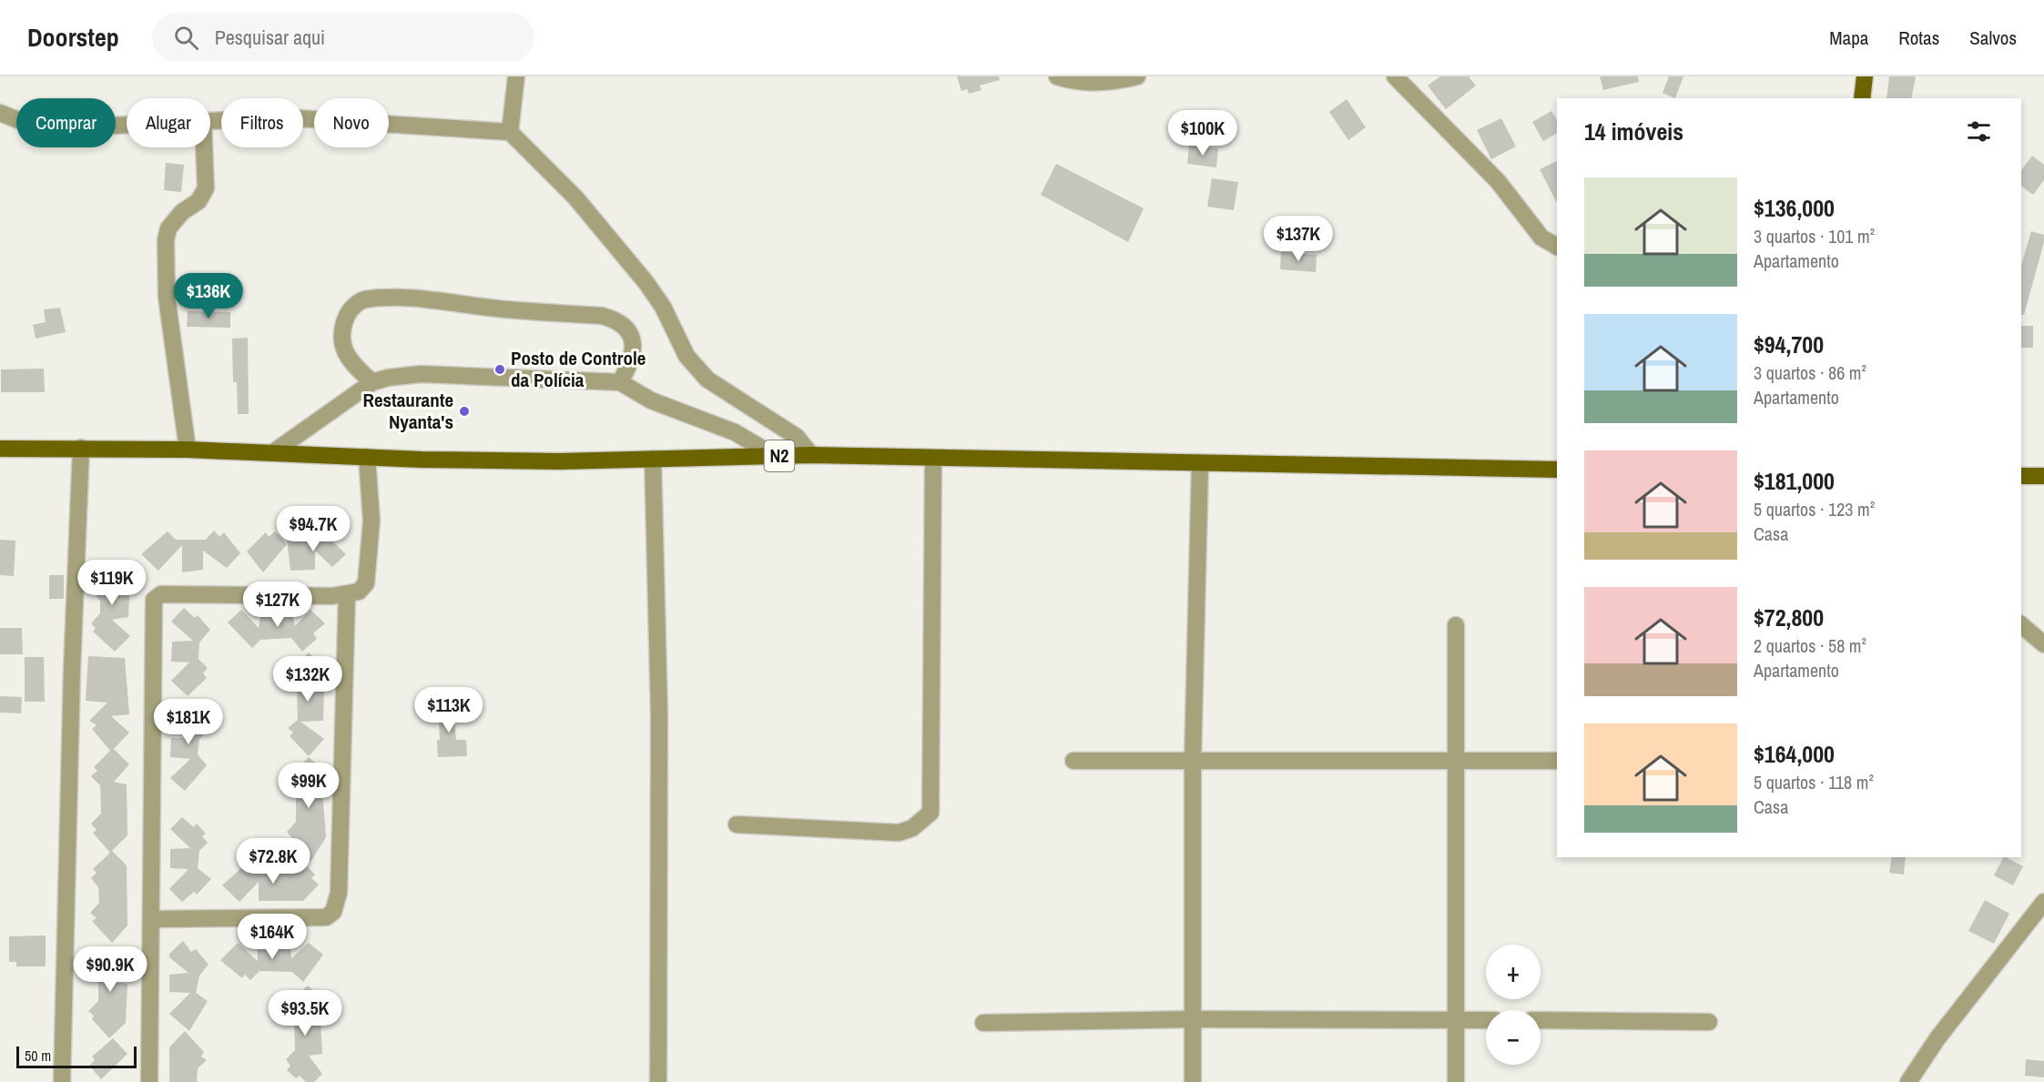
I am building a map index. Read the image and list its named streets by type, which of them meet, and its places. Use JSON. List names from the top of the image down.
{
  "streets": {
    "main road": ["N2"]
  },
  "places": ["Posto de Controle da Polícia", "Restaurante Nyanta's"],
  "scale_bar": "50 m",
  "page": {
    "header": "Doorstep",
    "search": "Pesquisar aqui",
    "nav": ["Mapa", "Rotas", "Salvos"],
    "chip": [
      "Comprar",
      "Alugar",
      "Filtros",
      "Novo"
    ],
    "heading": "14 imóveis",
    "price": [
      "$100K",
      "$137K",
      "$136K",
      "$94.7K",
      "$119K",
      "$127K",
      "$132K",
      "$113K",
      "$181K",
      "$99K",
      "$72.8K",
      "$164K",
      "$90.9K",
      "$93.5K"
    ],
    "list": [
      {
        "name": "$136,000",
        "note": "3 quartos · 101 m² · Apartamento"
      },
      {
        "name": "$94,700",
        "note": "3 quartos · 86 m² · Apartamento"
      },
      {
        "name": "$181,000",
        "note": "5 quartos · 123 m² · Casa"
      },
      {
        "name": "$72,800",
        "note": "2 quartos · 58 m² · Apartamento"
      },
      {
        "name": "$164,000",
        "note": "5 quartos · 118 m² · Casa"
      }
    ],
    "map_buttons": ["+", "−"],
    "scale": "50 m"
  }
}
